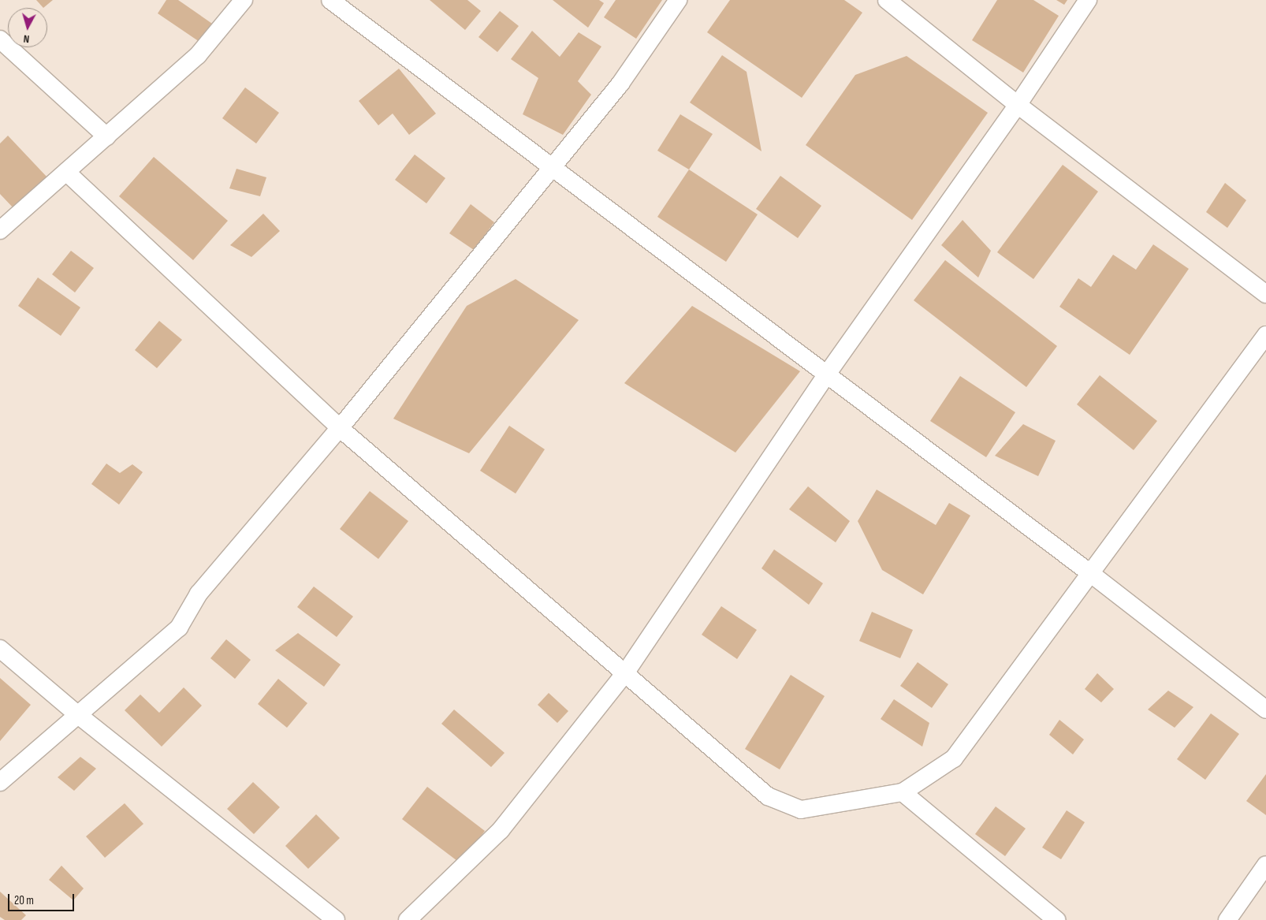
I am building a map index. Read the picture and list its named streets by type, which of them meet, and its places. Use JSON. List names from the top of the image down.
{
  "scale_bar": "20 m",
  "north": "bottom"
}
